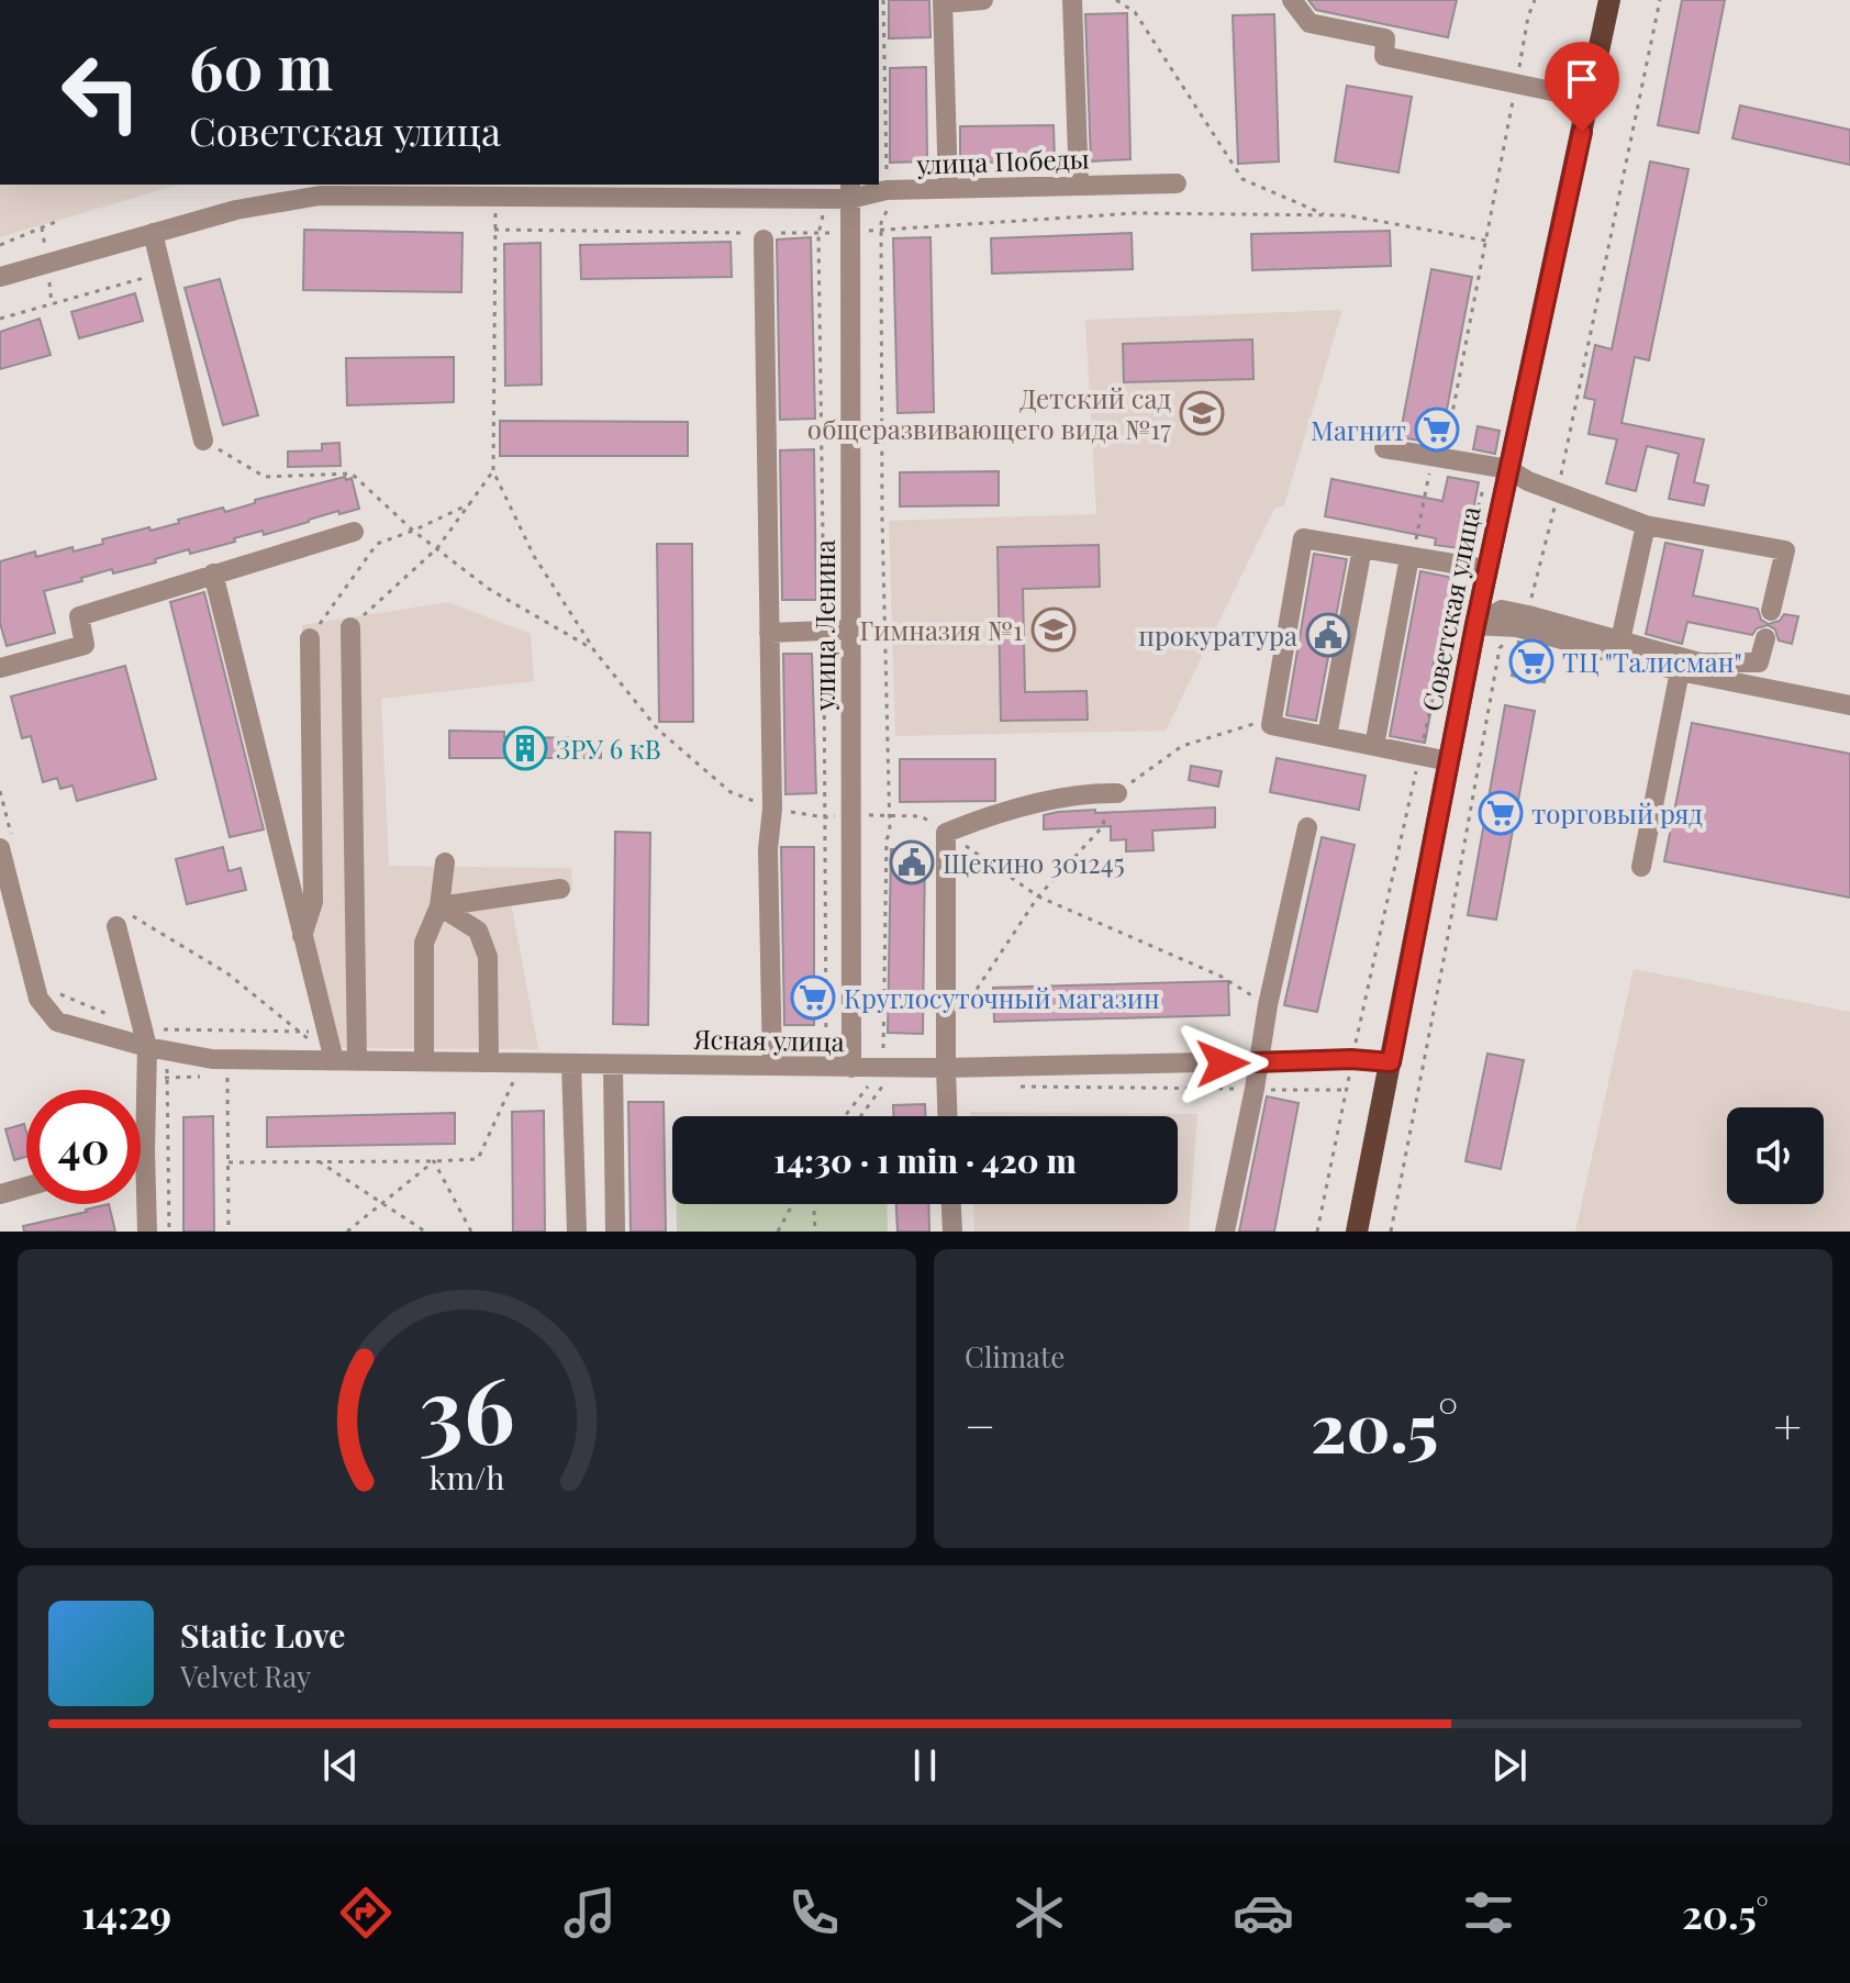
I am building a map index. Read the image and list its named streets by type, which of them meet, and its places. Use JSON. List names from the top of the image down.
{
  "streets": {
    "main road": ["Советская улица"],
    "street": ["улица Победы", "улица Ленина", "Ясная улица"]
  },
  "crossings": [
    ["улица Победы", "улица Ленина"],
    ["Советская улица", "Ясная улица"],
    ["улица Ленина", "Ясная улица"]
  ],
  "places": {
    "school or university": ["Детский сад общеразвивающего вида №17", "Гимназия №1"],
    "supermarket": [
      "Магнит",
      "ТЦ \"Талисман\"",
      "торговый ряд",
      "Круглосуточный магазин"
    ],
    "public building": ["прокуратура", "Щекино 301245"],
    "building": ["ЗРУ 6 кВ"]
  },
  "page": {
    "turn": ["60 m", "Советская улица"],
    "limit": "40",
    "trip": "14:30 · 1 min · 420 m",
    "tile": "Climate",
    "heat": ["−", "20.5°", "+"],
    "song": ["Static Love", "Velvet Ray"],
    "tabs": ["14:29", "20.5°"],
    "gauge": ["36", "km/h"]
  }
}
